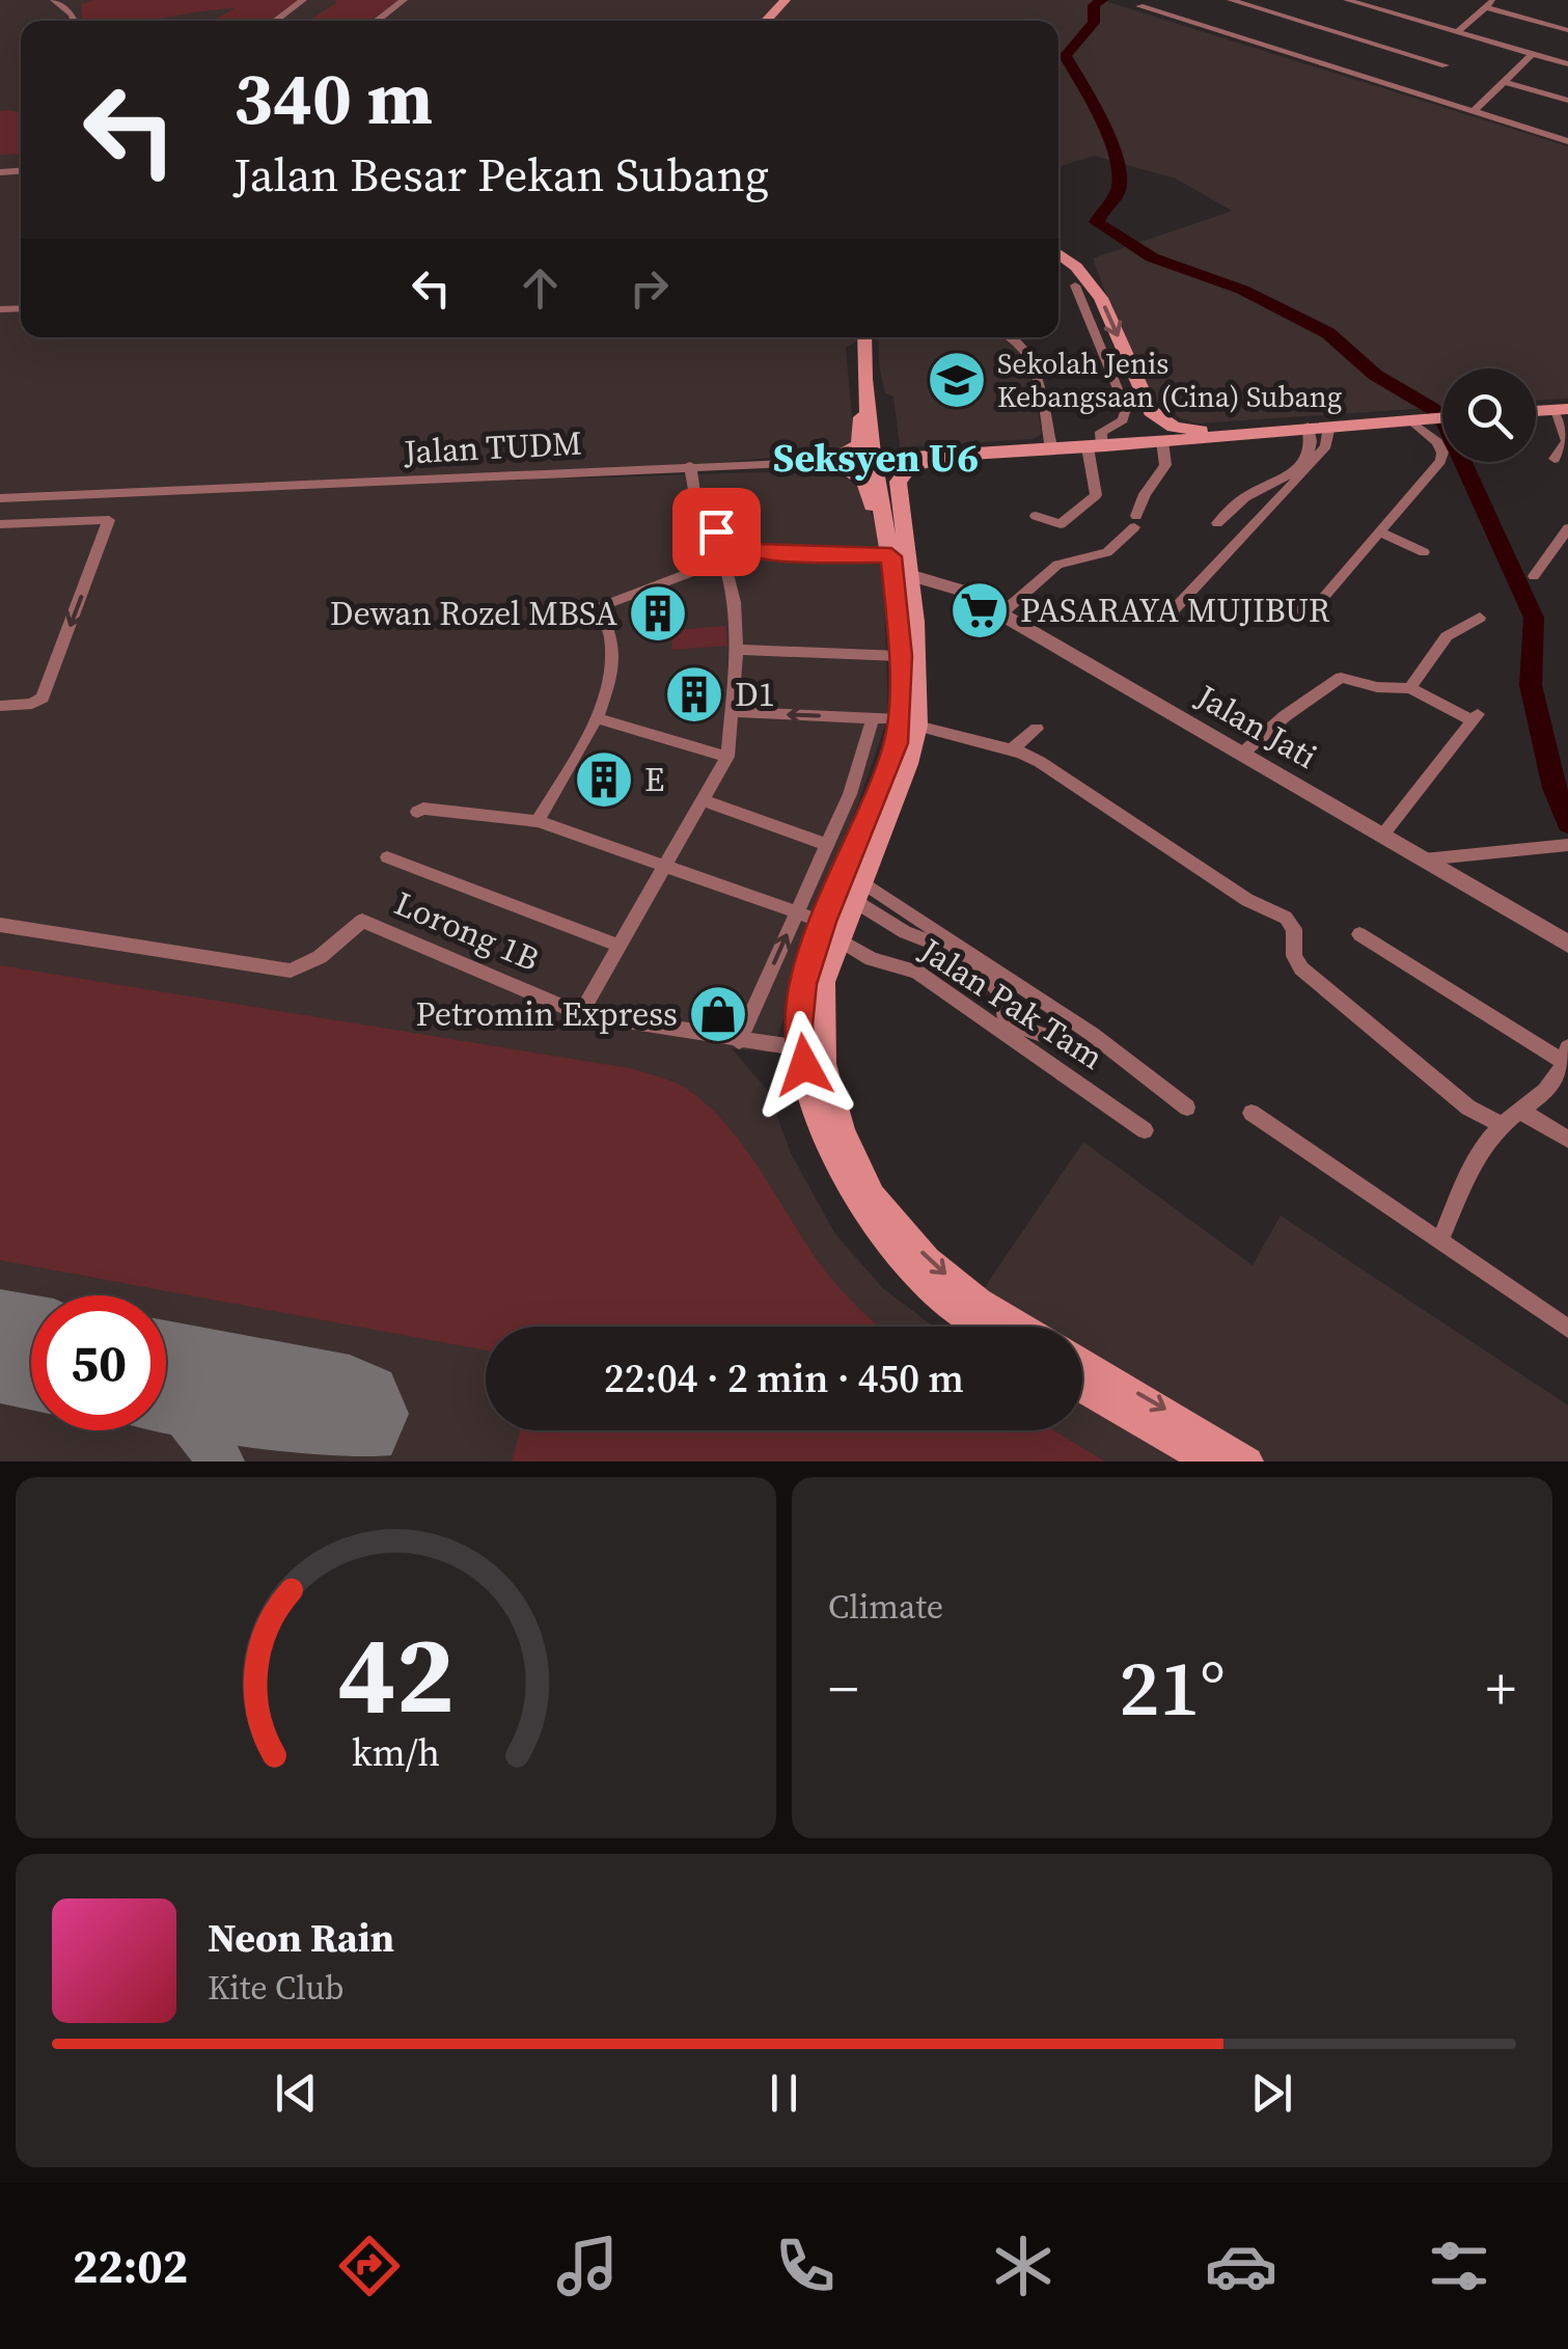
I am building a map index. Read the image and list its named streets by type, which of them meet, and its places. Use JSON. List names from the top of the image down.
{
  "streets": {
    "street": [
      "Jalan TUDM",
      "Jalan Jati",
      "Lorong 1B",
      "Jalan Pak Tam"
    ]
  },
  "districts": ["Seksyen U6"],
  "places": {
    "school or university": ["Sekolah Jenis Kebangsaan (Cina) Subang"],
    "supermarket": ["PASARAYA MUJIBUR"],
    "building": ["Dewan Rozel MBSA", "D1", "E"],
    "shop": ["Petromin Express"]
  },
  "page": {
    "turn": ["340 m", "Jalan Besar Pekan Subang"],
    "limit": "50",
    "trip": "22:04 · 2 min · 450 m",
    "tile": "Climate",
    "heat": ["−", "21°", "+"],
    "song": ["Neon Rain", "Kite Club"],
    "tabs": "22:02",
    "gauge": ["42", "km/h"]
  }
}
